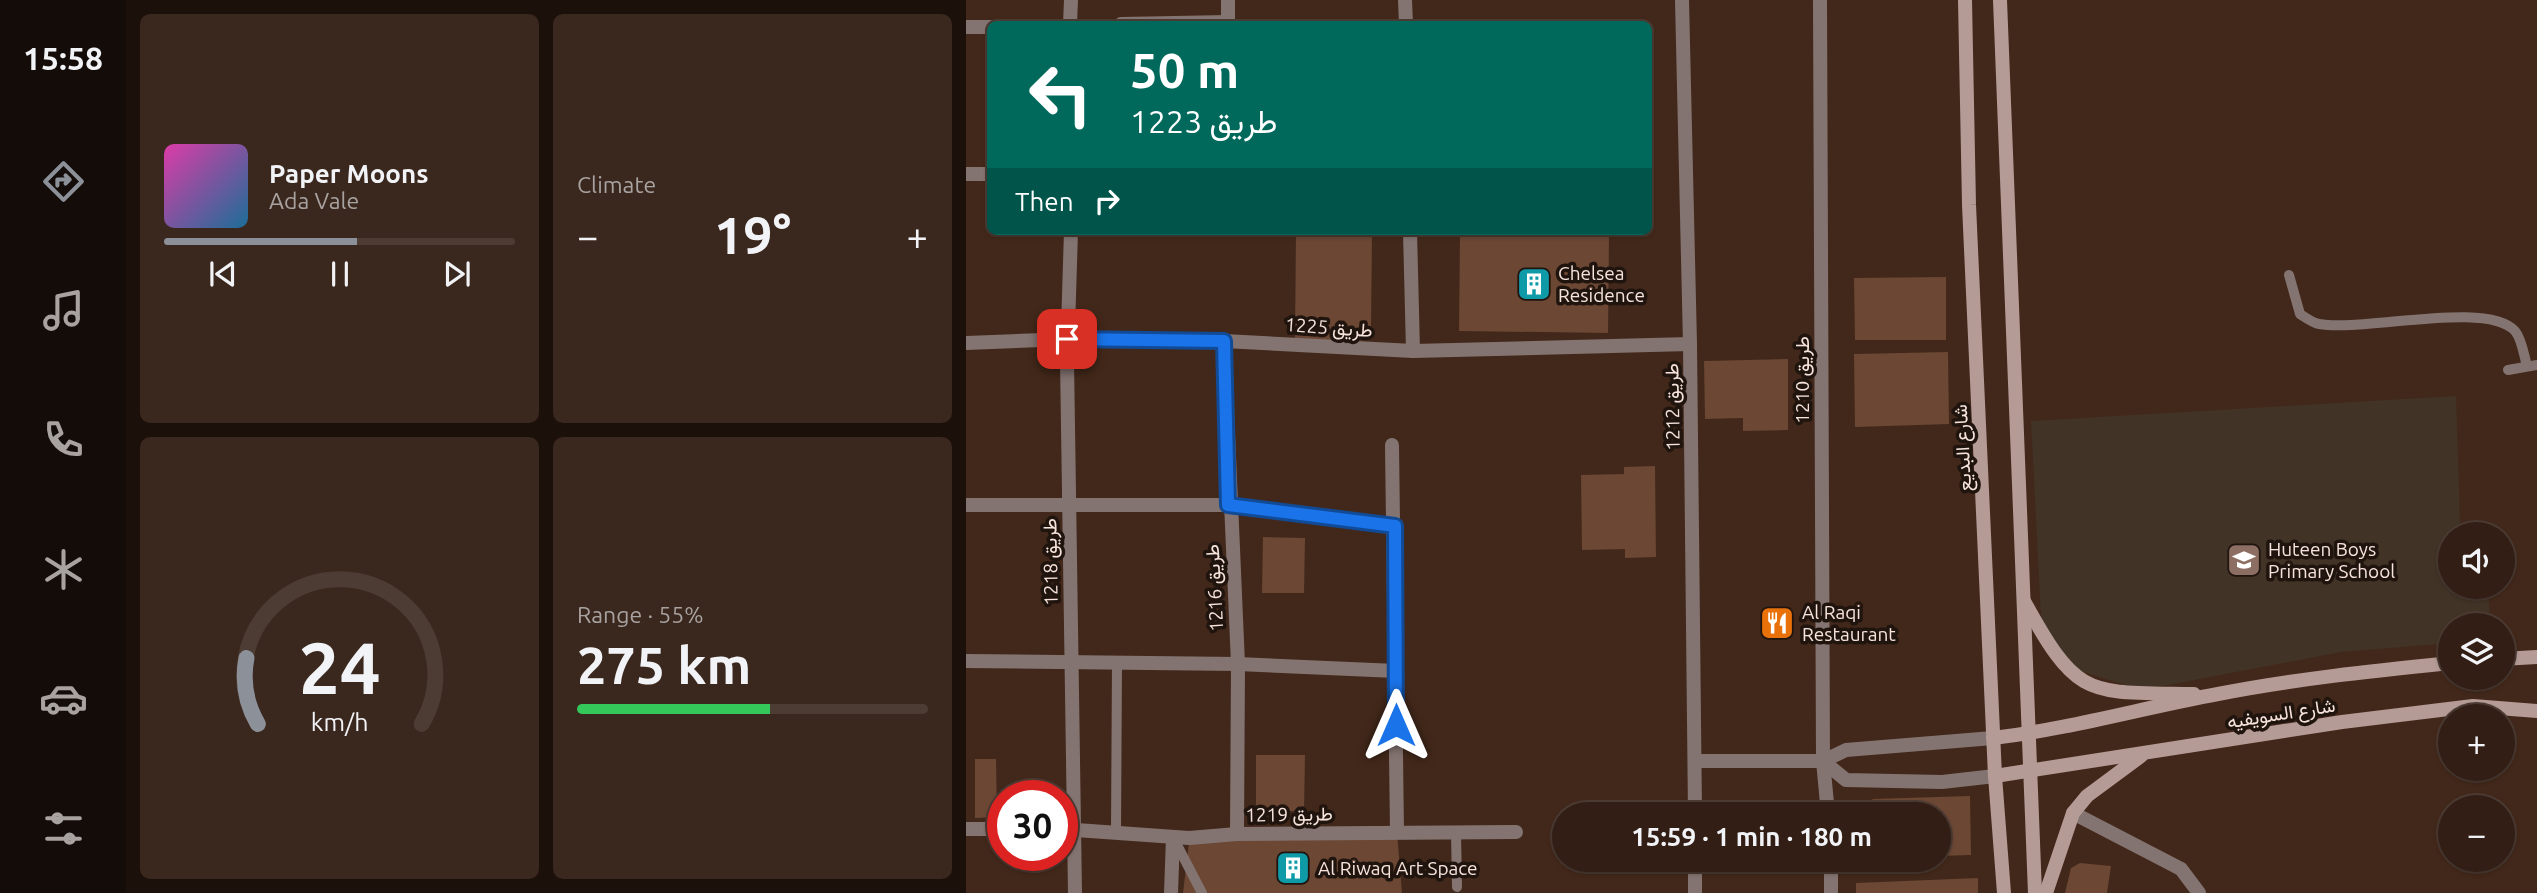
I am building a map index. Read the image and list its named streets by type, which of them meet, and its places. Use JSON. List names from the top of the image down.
{
  "streets": {
    "street": [
      "طريق 1225",
      "طريق 1210",
      "طريق 1212",
      "شارع البديع",
      "طريق 1218",
      "طريق 1216",
      "شارع السويفيه",
      "طريق 1219"
    ]
  },
  "crossings": [
    ["طريق 1225", "طريق 1212"],
    ["طريق 1225", "طريق 1218"],
    ["طريق 1225", "طريق 1216"],
    ["طريق 1216", "طريق 1219"]
  ],
  "places": {
    "building": ["Chelsea Residence", "Al Riwaq Art Space"],
    "school or university": ["Huteen Boys Primary School"],
    "restaurant": ["Al Raqi Restaurant"]
  },
  "page": {
    "tabs": "15:58",
    "tile": [
      "Climate",
      ["Range · 55%", "275 km"]
    ],
    "turn": ["50 m", "طريق 1223"],
    "song": ["Paper Moons", "Ada Vale"],
    "then": "Then",
    "heat": ["−", "19°", "+"],
    "map_buttons": ["+", "−"],
    "limit": "30",
    "trip": "15:59 · 1 min · 180 m",
    "gauge": ["24", "km/h"]
  }
}
